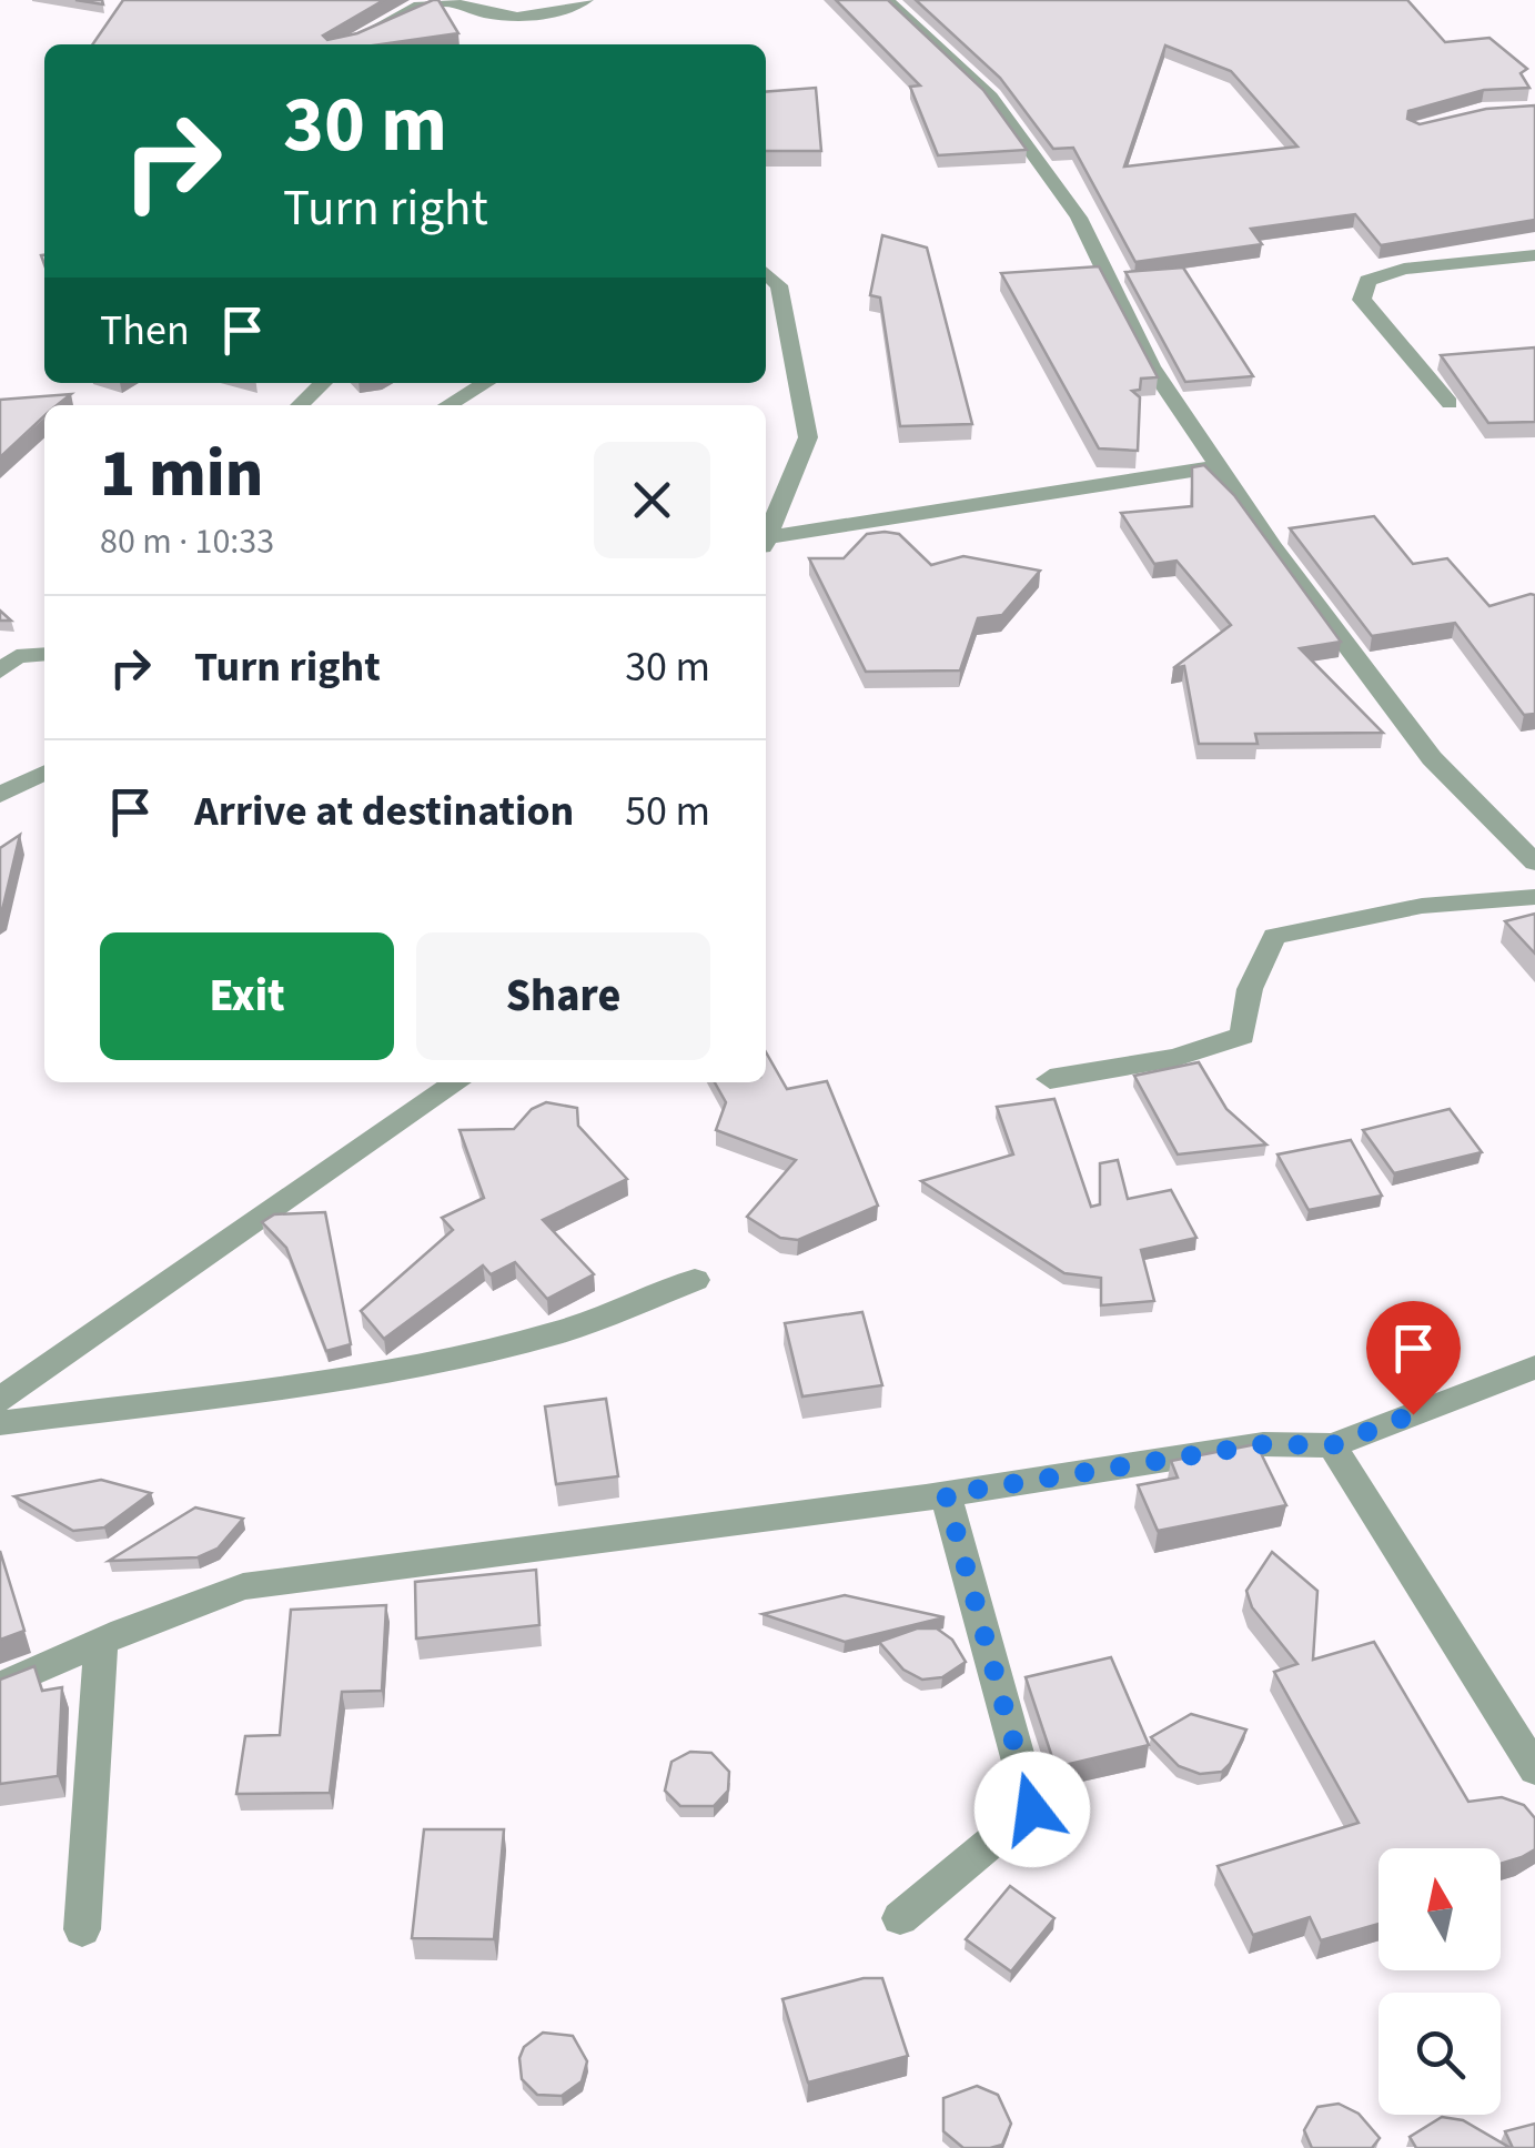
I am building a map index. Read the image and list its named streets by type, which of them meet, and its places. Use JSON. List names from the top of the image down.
{
  "north": "top",
  "page": {
    "turn": ["30 m", "Turn right"],
    "then": "Then",
    "heading": ["1 min", "80 m · 10:33"],
    "list": [
      {
        "name": "Turn right",
        "value": "30 m"
      },
      {
        "name": "Arrive at destination",
        "value": "50 m"
      }
    ],
    "buttons": ["Exit", "Share"]
  }
}
